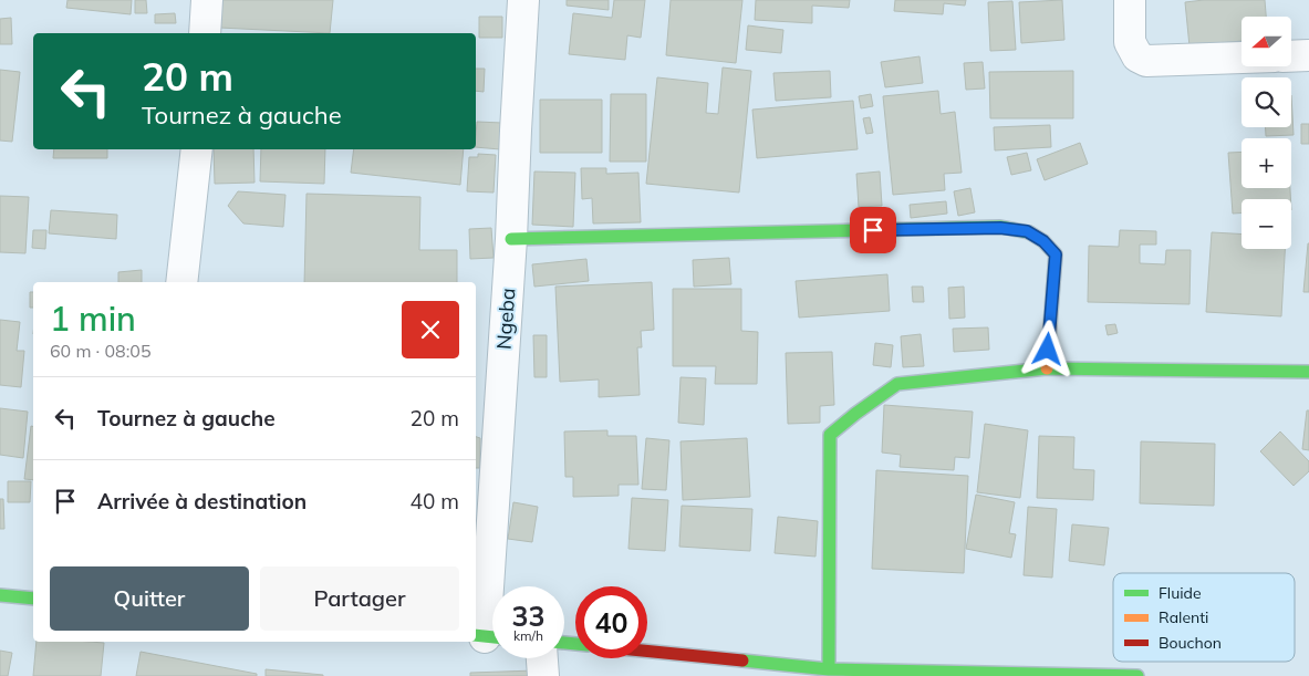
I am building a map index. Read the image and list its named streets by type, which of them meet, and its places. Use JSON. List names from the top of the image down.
{
  "streets": {
    "street": ["Ngeba"]
  },
  "legend": ["Fluide", "Ralenti", "Bouchon"],
  "north": "left",
  "page": {
    "map_buttons": ["+", "−"],
    "turn": ["20 m", "Tournez à gauche"],
    "heading": ["1 min", "60 m · 08:05"],
    "list": [
      {
        "name": "Tournez à gauche",
        "value": "20 m"
      },
      {
        "name": "Arrivée à destination",
        "value": "40 m"
      }
    ],
    "buttons": ["Quitter", "Partager"],
    "speed": "33 km/h",
    "limit": "40"
  }
}
